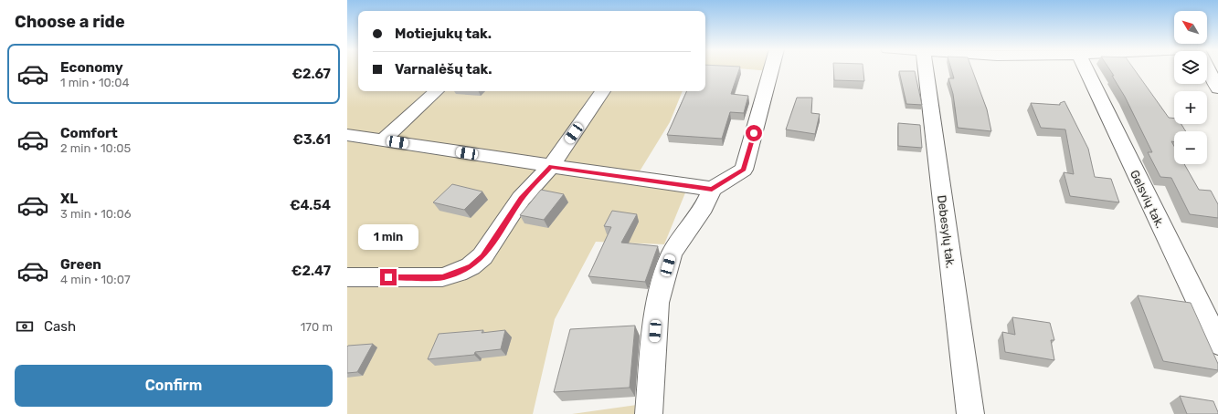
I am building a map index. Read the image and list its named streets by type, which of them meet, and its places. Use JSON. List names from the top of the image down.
{
  "streets": {
    "street": ["Gelsvių tak.", "Debesylų tak."]
  },
  "north": "top left",
  "page": {
    "heading": "Choose a ride",
    "map_buttons": ["+", "−"],
    "banner": ["Motiejukų tak.", "Varnalėšų tak."],
    "list": [
      {
        "name": "Economy",
        "note": "1 min · 10:04",
        "value": "€2.67"
      },
      {
        "name": "Comfort",
        "note": "2 min · 10:05",
        "value": "€3.61"
      },
      {
        "name": "XL",
        "note": "3 min · 10:06",
        "value": "€4.54"
      },
      {
        "name": "Green",
        "note": "4 min · 10:07",
        "value": "€2.47"
      }
    ],
    "bubble": "1 min",
    "pay": ["Cash", "170 m"],
    "buttons": "Confirm"
  }
}
